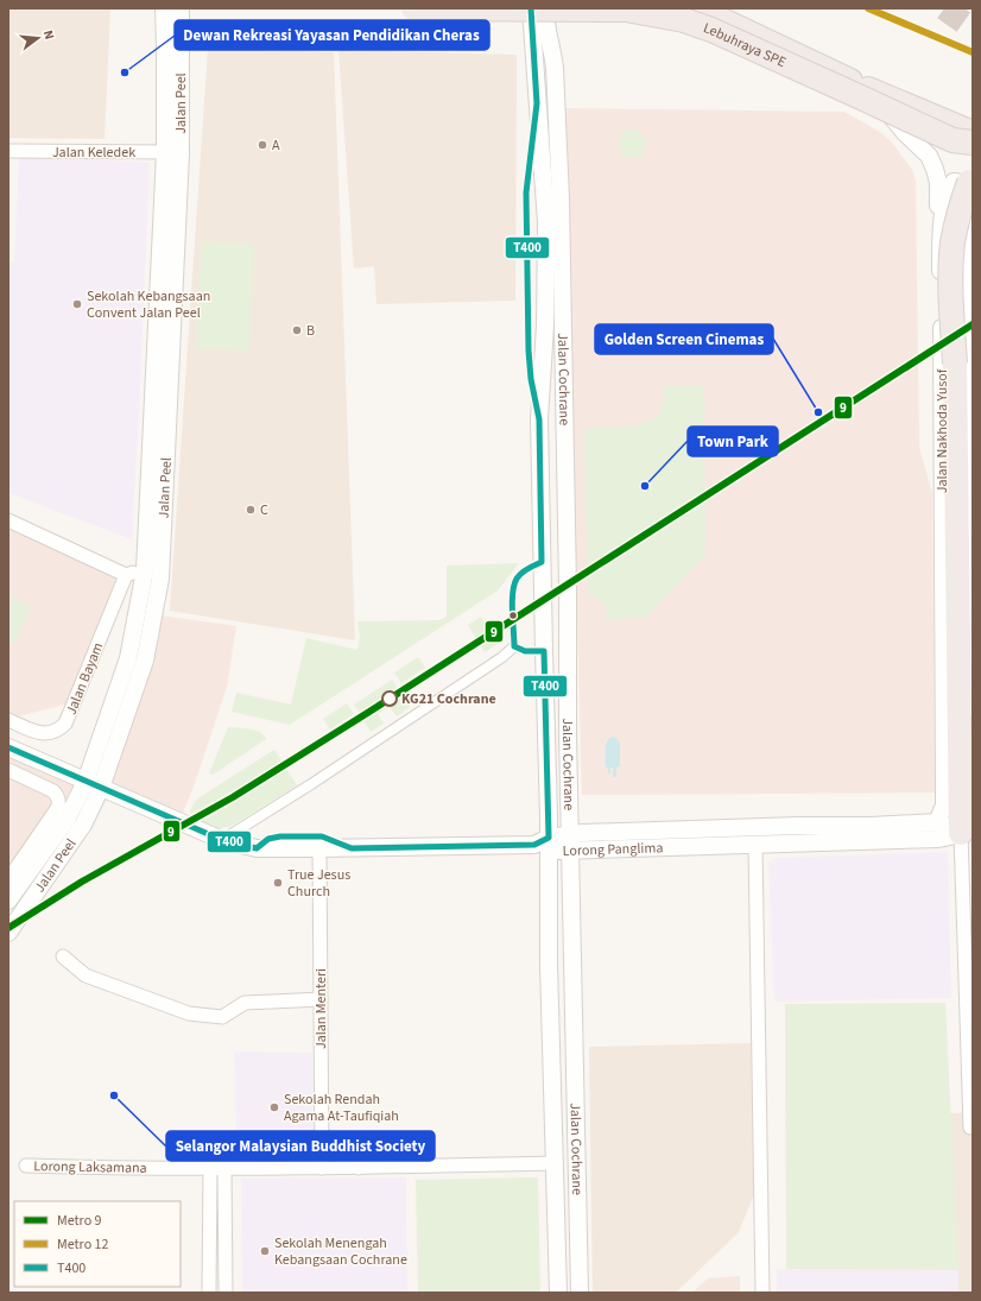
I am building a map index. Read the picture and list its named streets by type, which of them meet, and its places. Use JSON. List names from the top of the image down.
{
  "streets": {
    "highway": ["Lebuhraya SPE"],
    "street": [
      "Jalan Peel",
      "Jalan Keledek",
      "Jalan Cochrane",
      "Jalan Nakhoda Yusof",
      "Jalan Bayam",
      "Lorong Panglima",
      "Jalan Menteri",
      "Lorong Laksamana"
    ]
  },
  "crossings": [
    ["Jalan Peel", "Jalan Keledek"],
    ["Jalan Peel", "Lorong Panglima"],
    ["Jalan Cochrane", "Lorong Panglima"],
    ["Jalan Cochrane", "Lorong Laksamana"],
    ["Jalan Nakhoda Yusof", "Lorong Panglima"],
    ["Lorong Panglima", "Jalan Menteri"],
    ["Jalan Menteri", "Lorong Laksamana"]
  ],
  "places": [
    "Dewan Rekreasi Yayasan Pendidikan Cheras",
    "A",
    "Sekolah Kebangsaan Convent Jalan Peel",
    "B",
    "Golden Screen Cinemas",
    "Town Park",
    "C",
    "KG21 Cochrane",
    "True Jesus Church",
    "Selangor Malaysian Buddhist Society",
    "Sekolah Rendah Agama At-Taufiqiah",
    "Sekolah Menengah Kebangsaan Cochrane"
  ],
  "lines": ["metro line 12", "transit line T400", "metro line 9"],
  "legend": ["Metro 9", "Metro 12", "T400"],
  "north": "right"
}
